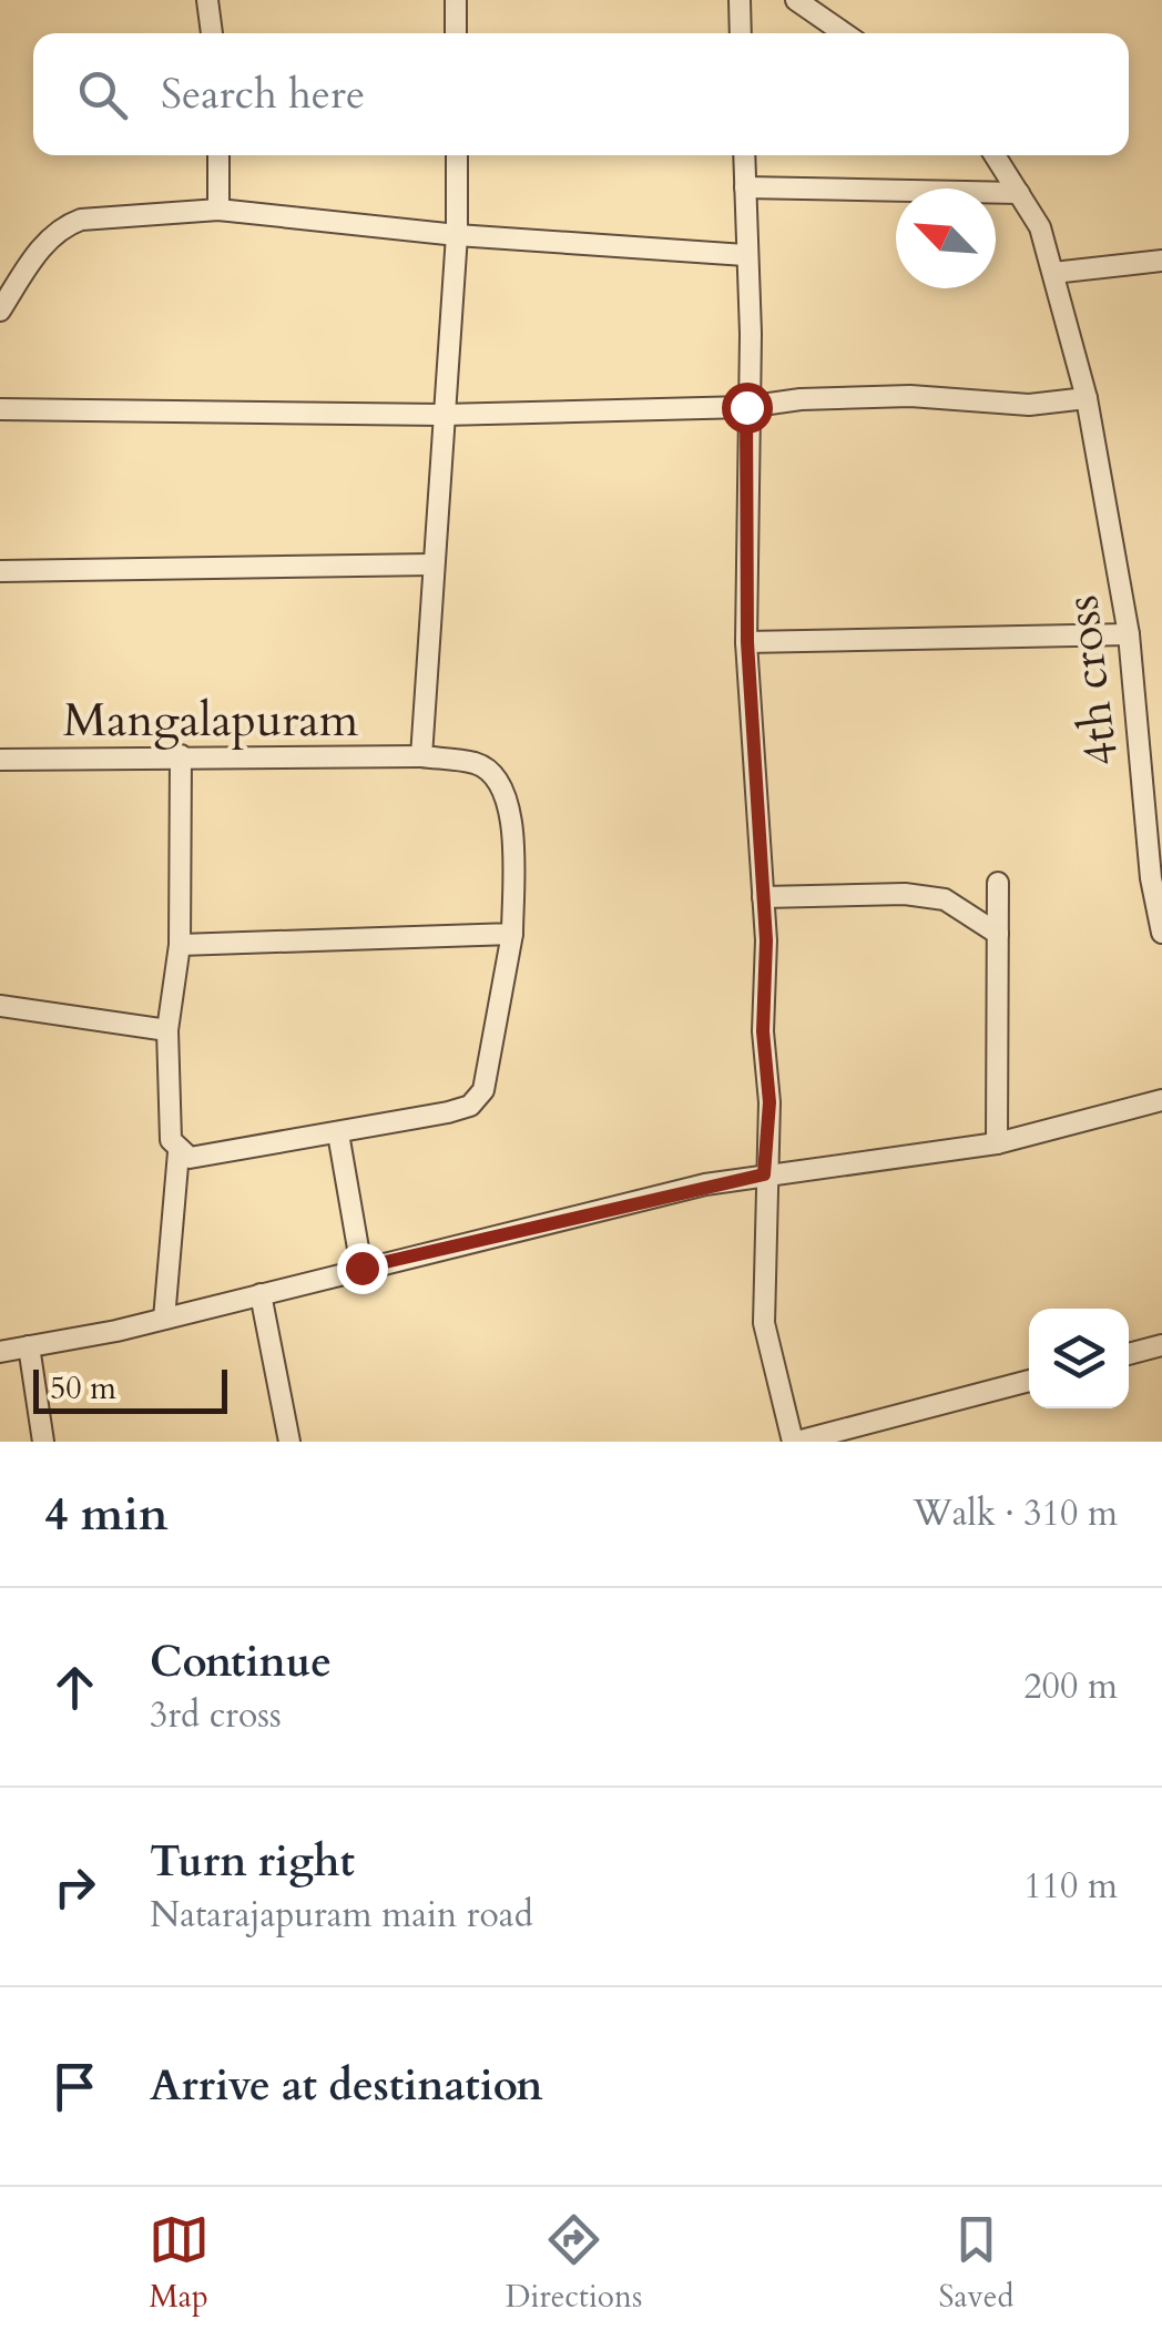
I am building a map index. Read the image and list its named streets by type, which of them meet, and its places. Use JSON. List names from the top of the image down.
{
  "streets": {
    "street": ["4th cross", "Mangalapuram"]
  },
  "scale_bar": "50 m",
  "north": "top left",
  "page": {
    "search": "Search here",
    "scale": "50 m",
    "heading": ["4 min", "Walk · 310 m"],
    "list": [
      ["Continue", "3rd cross", "200 m"],
      ["Turn right", "Natarajapuram main road", "110 m"],
      "Arrive at destination"
    ],
    "nav": ["Map", "Directions", "Saved"]
  }
}
